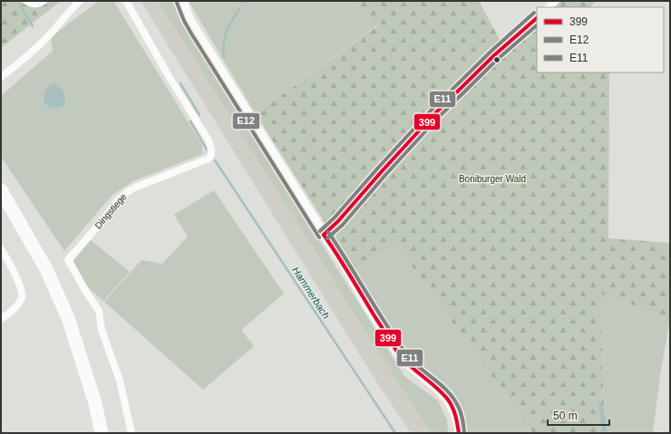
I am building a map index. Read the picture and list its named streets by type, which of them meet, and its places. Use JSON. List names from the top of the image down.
{
  "streets": {
    "street": ["Dingstiege"]
  },
  "water": ["Hammerbach"],
  "parks": ["Boniburger Wald"],
  "lines": ["transit line E12", "transit line E11", "transit line 399"],
  "legend": ["399", "E12", "E11"],
  "scale_bar": "50 m"
}
